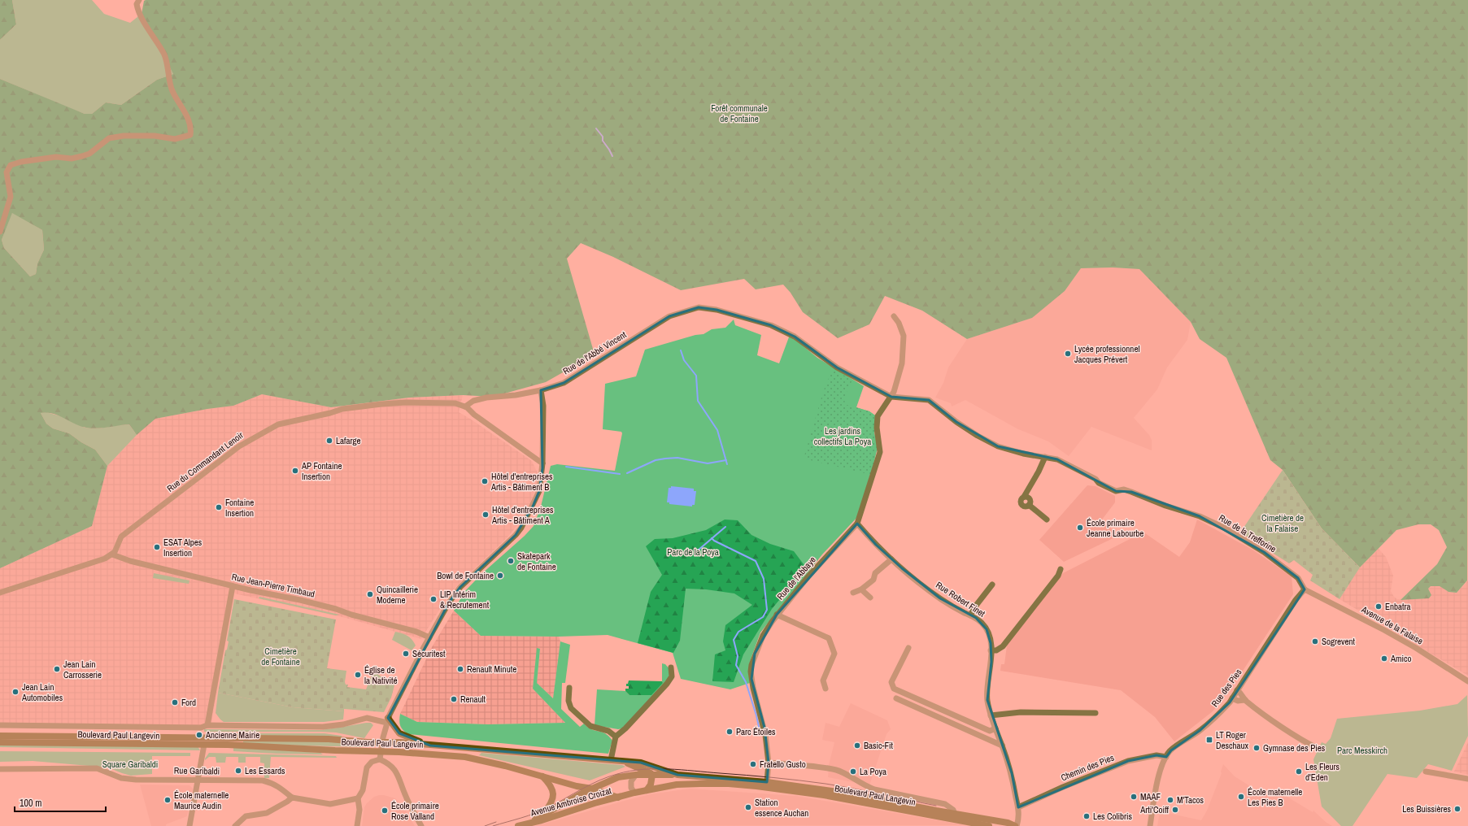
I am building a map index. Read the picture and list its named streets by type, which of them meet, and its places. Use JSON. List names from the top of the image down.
{
  "streets": {
    "main road": ["Boulevard Paul Langevin", "Avenue Ambroise Croizat"],
    "street": [
      "Rue de l'Abbé Vincent",
      "Rue du Commandant Lenoir",
      "Rue de la Trefforine",
      "Rue de l'Abbaye",
      "Rue Jean-Pierre Timbaud",
      "Rue Robert Finet",
      "Avenue de la Falaise",
      "Rue des Pies",
      "Chemin des Pies",
      "Rue Garibaldi"
    ]
  },
  "crossings": [
    ["Rue de l'Abbé Vincent", "Rue du Commandant Lenoir"],
    ["Rue de l'Abbé Vincent", "Rue de la Trefforine"],
    ["Rue de l'Abbé Vincent", "Rue de l'Abbaye"],
    ["Rue du Commandant Lenoir", "Rue Jean-Pierre Timbaud"],
    ["Rue de la Trefforine", "Rue de l'Abbaye"],
    ["Rue de la Trefforine", "Avenue de la Falaise"],
    ["Rue de la Trefforine", "Rue des Pies"],
    ["Rue de l'Abbaye", "Rue Robert Finet"],
    ["Rue de l'Abbaye", "Boulevard Paul Langevin"],
    ["Rue Robert Finet", "Boulevard Paul Langevin"],
    ["Rue Robert Finet", "Chemin des Pies"],
    ["Avenue de la Falaise", "Rue des Pies"],
    ["Rue des Pies", "Chemin des Pies"],
    ["Boulevard Paul Langevin", "Avenue Ambroise Croizat"]
  ],
  "parks": [
    "Forêt communale de Fontaine",
    "Les jardins collectifs La Poya",
    "Cimetière de la Falaise",
    "Parc de la Poya",
    "Cimetière de Fontaine",
    "Parc Messkirch",
    "Square Garibaldi"
  ],
  "places": {
    "other": [
      "Lycée professionnel Jacques Prévert",
      "Lafarge",
      "AP Fontaine Insertion",
      "Hôtel d'entreprises Artis - Bâtiment B",
      "Fontaine Insertion",
      "Hôtel d'entreprises Artis - Bâtiment A",
      "École primaire Jeanne Labourbe",
      "ESAT Alpes Insertion",
      "Skatepark de Fontaine",
      "Bowl de Fontaine",
      "Quincaillerie Moderne",
      "LIP Intérim & Recrutement",
      "Enbatra",
      "Sogrevent",
      "Sécuritest",
      "Amico",
      "Jean Lain Carrosserie",
      "Renault Minute",
      "Église de la Nativité",
      "Jean Lain Automobiles",
      "Renault",
      "Ford",
      "Parc Étoiles",
      "Ancienne Mairie",
      "Basic-Fit",
      "Gymnase des Pies",
      "Fratello Gusto",
      "Les Essards",
      "La Poya",
      "Les Fleurs d'Eden",
      "MAAF",
      "École maternelle Les Pies B",
      "École maternelle Maurice Audin",
      "M'Tacos",
      "Station essence Auchan",
      "Les Buissières",
      "Arti'Coiff",
      "École primaire Rose Valland",
      "Les Colibris"
    ],
    "transit": ["LT Roger Deschaux"]
  },
  "scale_bar": "100 m"
}
